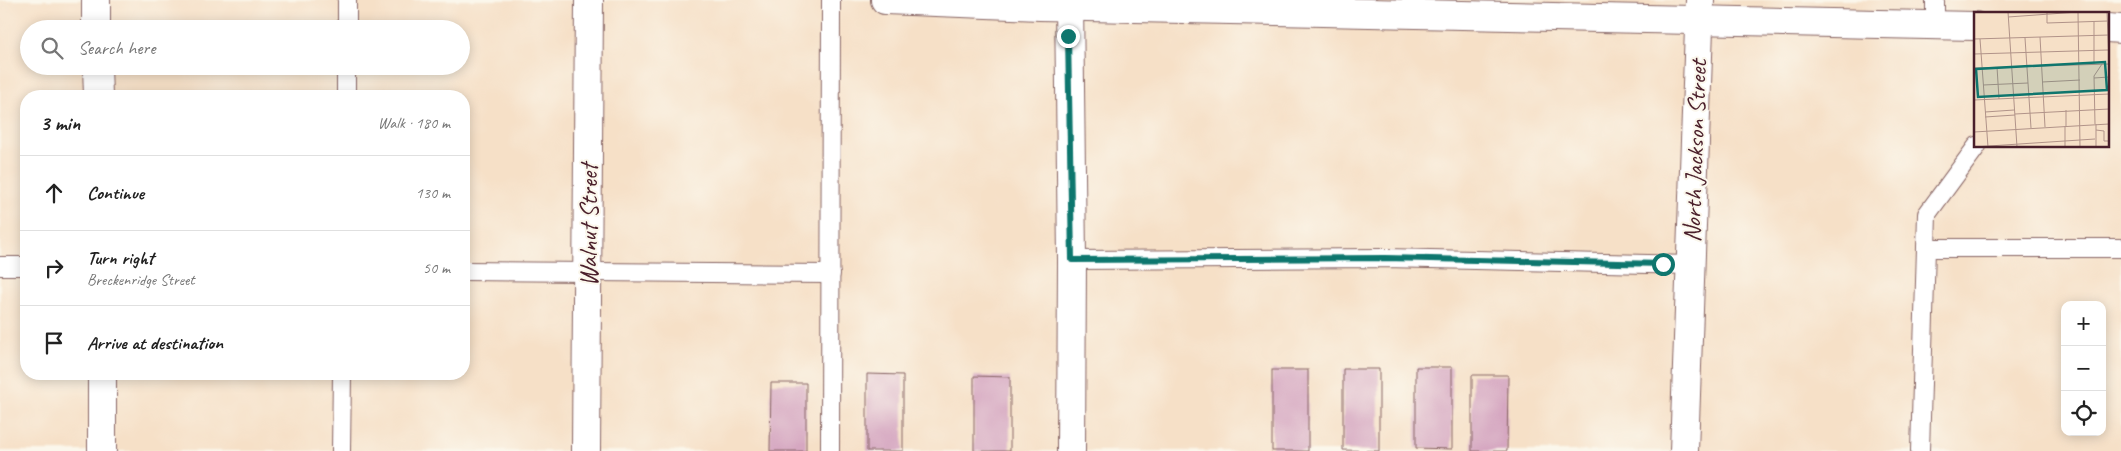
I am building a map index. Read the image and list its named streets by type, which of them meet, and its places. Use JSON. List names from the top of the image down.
{
  "streets": {
    "street": ["North Jackson Street", "Walnut Street"]
  },
  "page": {
    "search": "Search here",
    "heading": ["3 min", "Walk · 180 m"],
    "list": [
      ["Continue", "130 m"],
      ["Turn right", "Breckenridge Street", "50 m"],
      "Arrive at destination"
    ],
    "map_buttons": ["+", "−"]
  }
}
